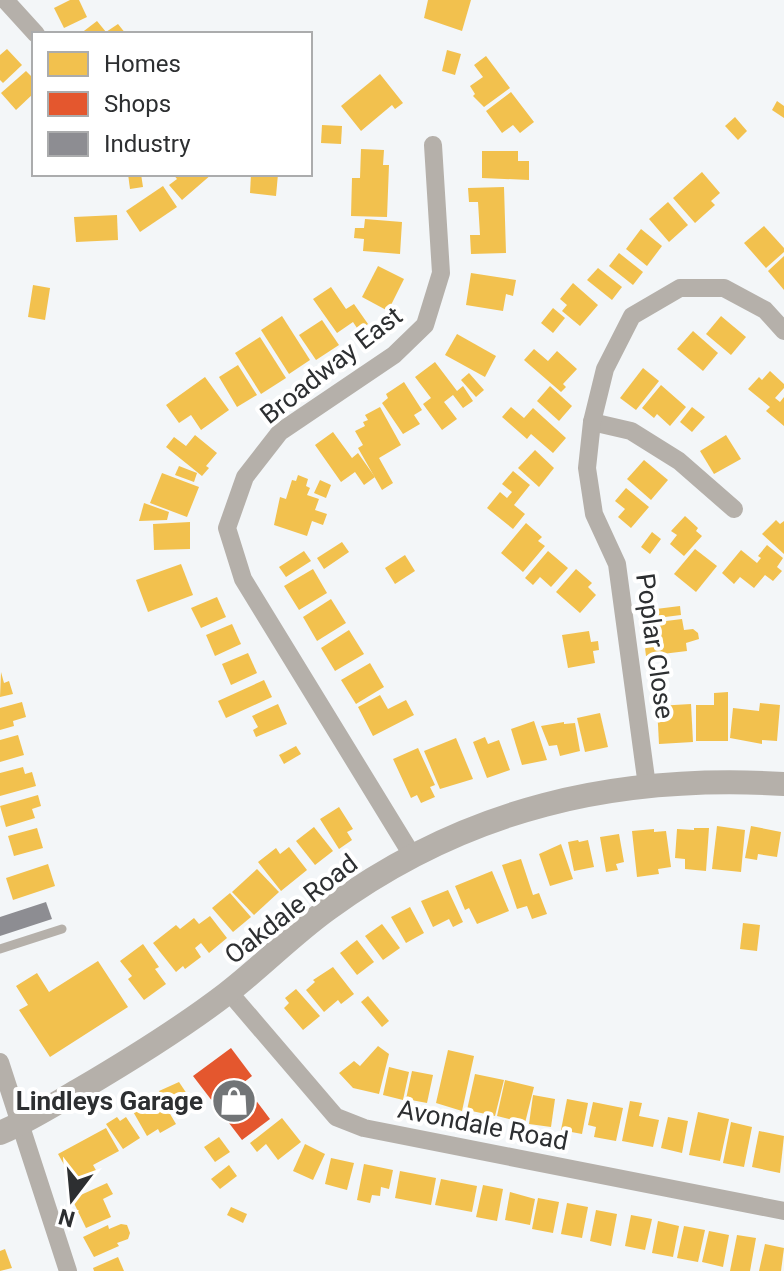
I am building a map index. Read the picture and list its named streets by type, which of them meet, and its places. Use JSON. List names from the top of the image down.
{
  "streets": {
    "street": [
      "Broadway East",
      "Poplar Close",
      "Oakdale Road",
      "Avondale Road"
    ]
  },
  "crossings": [
    ["Broadway East", "Oakdale Road"],
    ["Poplar Close", "Oakdale Road"],
    ["Oakdale Road", "Avondale Road"]
  ],
  "places": {
    "shop": ["Lindleys Garage"]
  },
  "legend": ["Homes", "Shops", "Industry"],
  "north": "bottom"
}
